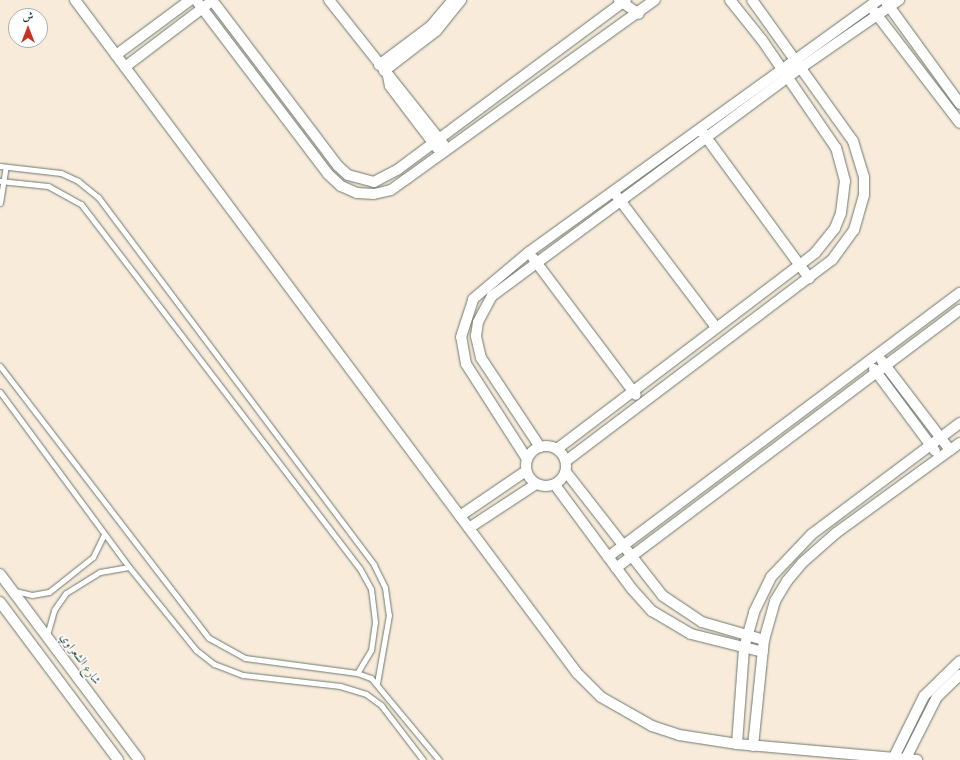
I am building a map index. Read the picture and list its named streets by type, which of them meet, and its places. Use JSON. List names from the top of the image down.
{
  "streets": {
    "street": ["شارع الشعراوي"]
  },
  "north": "top"
}
